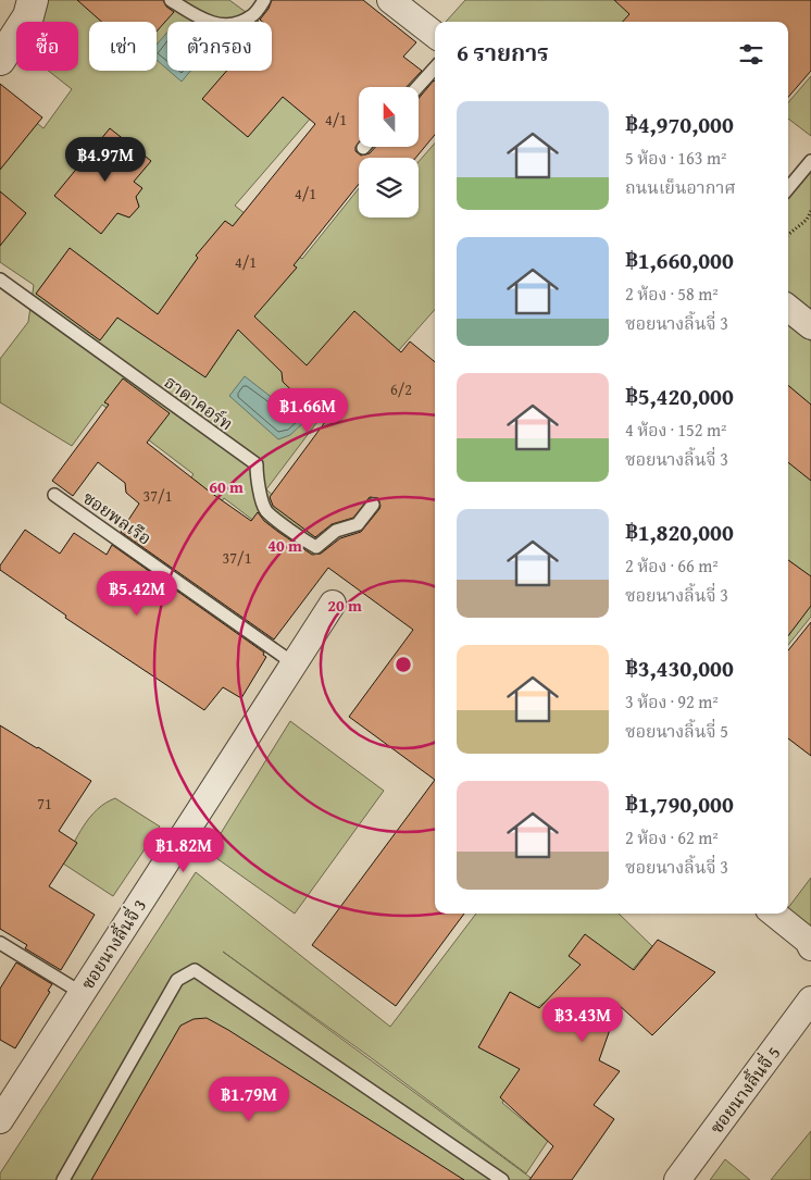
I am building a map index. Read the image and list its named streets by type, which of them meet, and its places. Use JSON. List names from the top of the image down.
{
  "streets": {
    "street": ["ซอยนางลิ้นจี่ 3", "ซอยนางลิ้นจี่ 5"],
    "lane": ["ธาดาคอร์ท", "ซอยพลเรือ"]
  },
  "crossings": [
    ["ซอยพลเรือ", "ซอยนางลิ้นจี่ 3"]
  ],
  "house_numbers": [
    "4/1",
    "4/1",
    "4/1",
    "6/2",
    "37/1",
    "37/1",
    "71"
  ],
  "north": "top",
  "page": {
    "chip": ["ซื้อ", "เช่า", "ตัวกรอง"],
    "heading": "6 รายการ",
    "list": [
      {
        "name": "฿4,970,000",
        "note": "5 ห้อง · 163 m² · ถนนเย็นอากาศ"
      },
      {
        "name": "฿1,660,000",
        "note": "2 ห้อง · 58 m² · ซอยนางลิ้นจี่ 3"
      },
      {
        "name": "฿5,420,000",
        "note": "4 ห้อง · 152 m² · ซอยนางลิ้นจี่ 3"
      },
      {
        "name": "฿1,820,000",
        "note": "2 ห้อง · 66 m² · ซอยนางลิ้นจี่ 3"
      },
      {
        "name": "฿3,430,000",
        "note": "3 ห้อง · 92 m² · ซอยนางลิ้นจี่ 5"
      },
      {
        "name": "฿1,790,000",
        "note": "2 ห้อง · 62 m² · ซอยนางลิ้นจี่ 3"
      }
    ],
    "price": [
      "฿4.97M",
      "฿1.66M",
      "฿5.42M",
      "฿1.82M",
      "฿3.43M",
      "฿1.79M"
    ]
  },
  "rings": ["60 m", "40 m", "20 m"]
}
